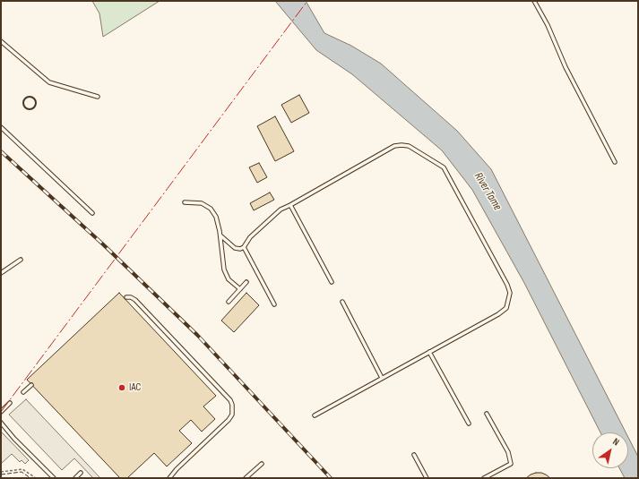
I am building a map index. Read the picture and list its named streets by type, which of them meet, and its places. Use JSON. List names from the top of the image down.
{
  "water": ["River Tame"],
  "places": ["IAC"],
  "north": "top right"
}
